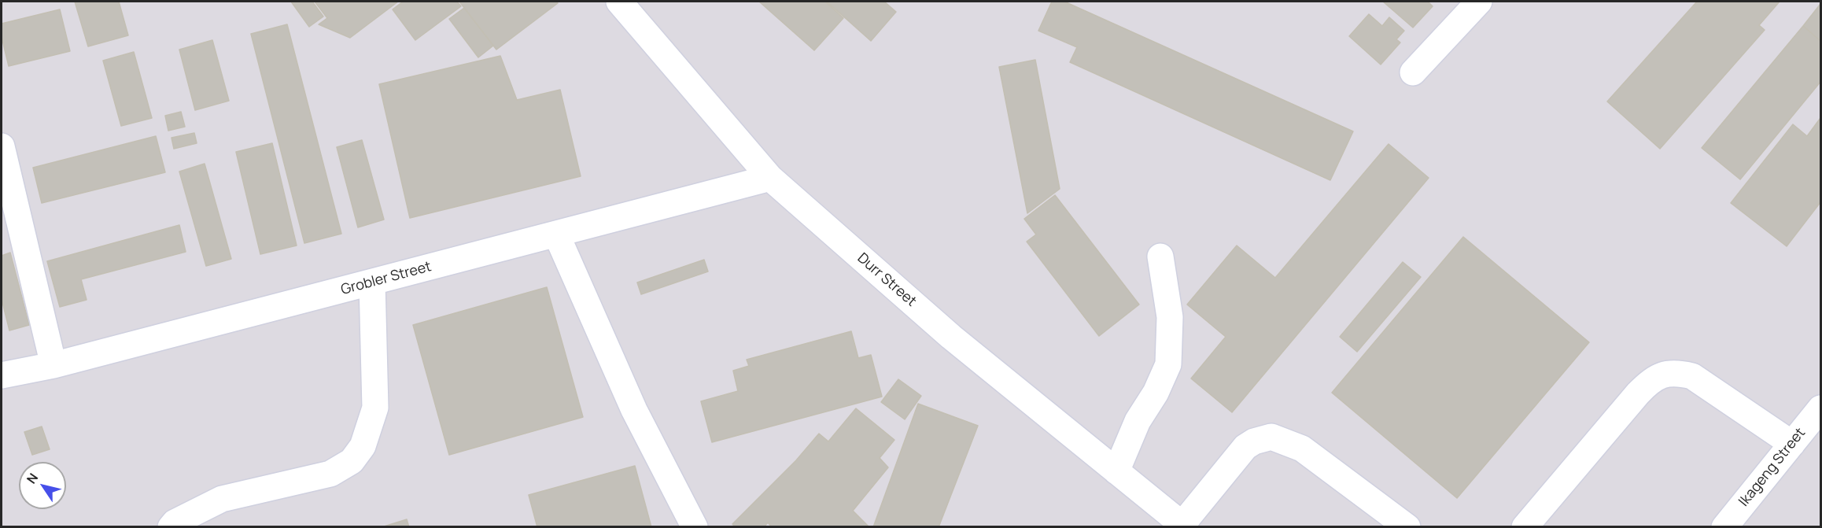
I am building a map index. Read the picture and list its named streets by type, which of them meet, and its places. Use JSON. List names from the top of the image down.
{
  "streets": {
    "street": ["Grobler Street", "Durr Street", "Ikageng Street"]
  },
  "crossings": [
    ["Grobler Street", "Durr Street"]
  ],
  "north": "top left"
}
